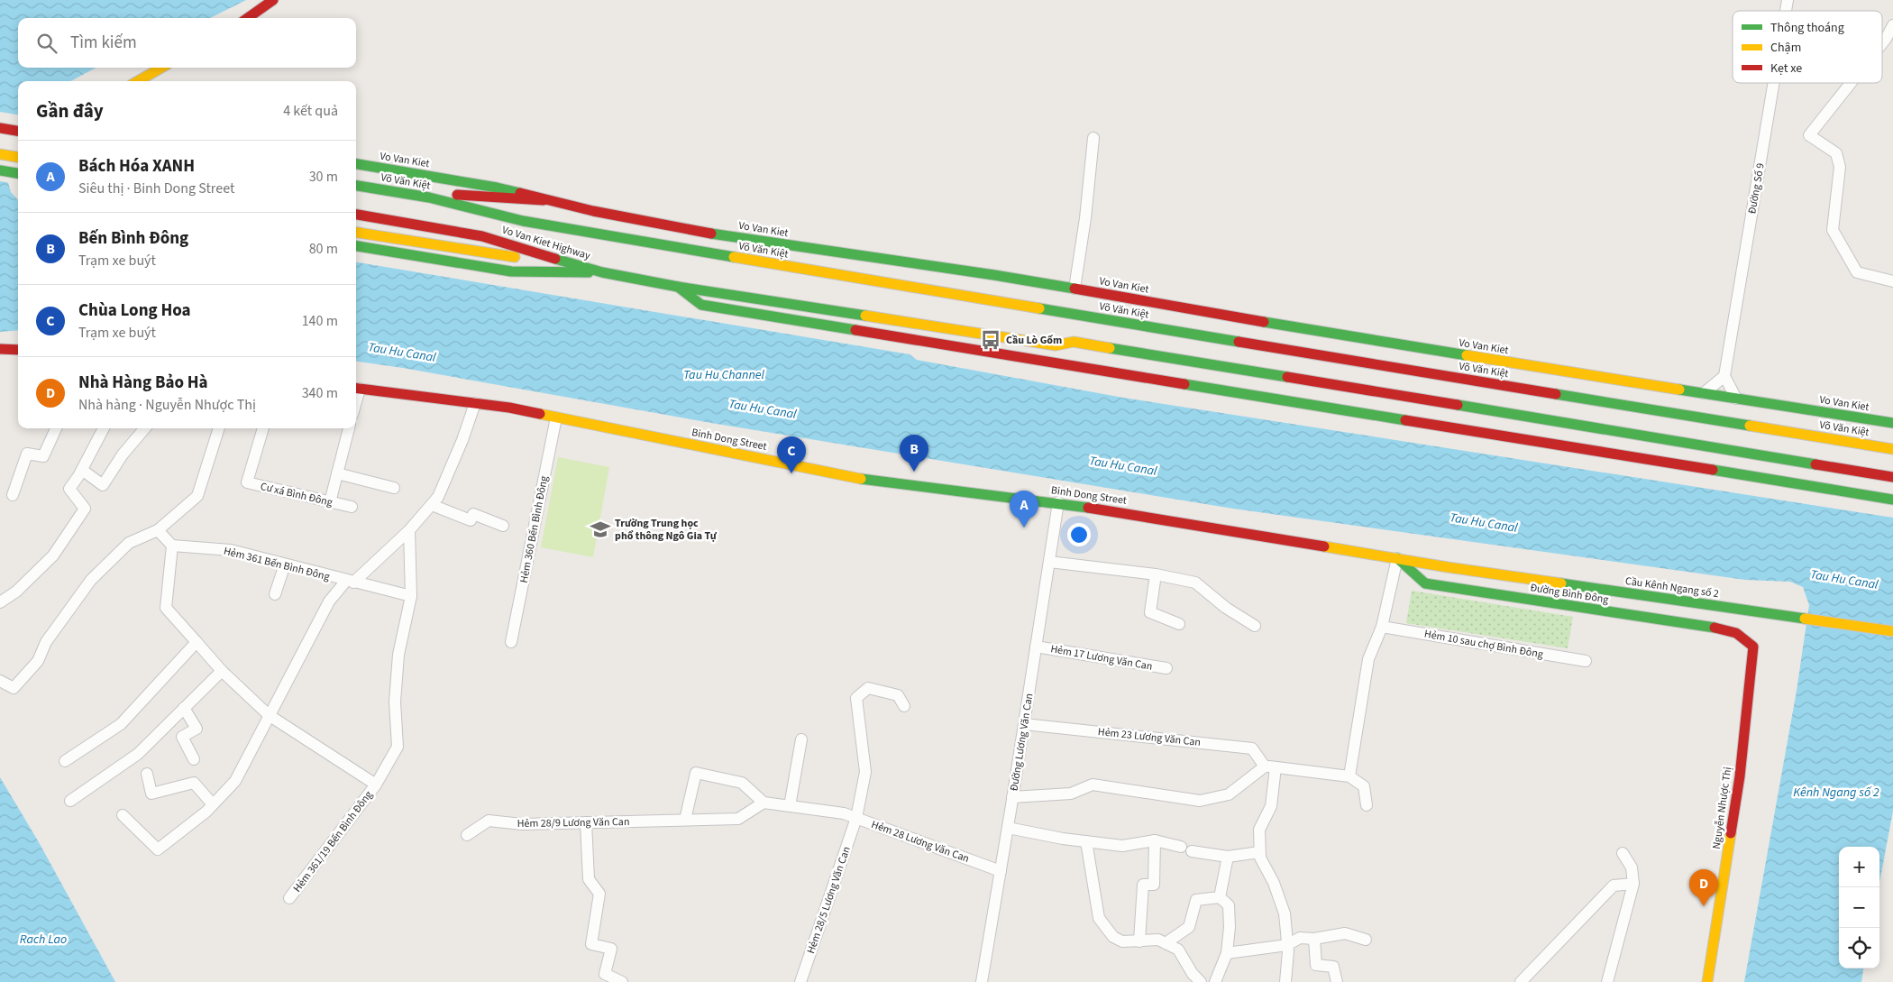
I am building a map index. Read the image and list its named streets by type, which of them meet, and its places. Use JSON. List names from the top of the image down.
{
  "streets": {
    "main road": [
      "Vo Van Kiet",
      "Võ Văn Kiệt",
      "Vo Van Kiet Highway",
      "Binh Dong Street",
      "Cầu Kênh Ngang số 2",
      "Đường Bình Đông",
      "Nguyễn Nhược Thị"
    ],
    "street": [
      "Đường Số 9",
      "Cư xá Bình Đông",
      "Hẻm 360 Bến Bình Đông",
      "Hẻm 361 Bến Bình Đông",
      "Hẻm 10 sau chợ Bình Đông",
      "Hẻm 17 Lương Văn Can",
      "Hẻm 23 Lương Văn Can",
      "Đường Lương Văn Can",
      "Hẻm 28/9 Lương Văn Can",
      "Hẻm 361/19 Bến Bình Đông",
      "Hẻm 28 Lương Văn Can",
      "Hẻm 28/5 Lương Văn Can"
    ]
  },
  "crossings": [
    ["Binh Dong Street", "Hẻm 360 Bến Bình Đông"],
    ["Binh Dong Street", "Cầu Kênh Ngang số 2"],
    ["Binh Dong Street", "Đường Bình Đông"],
    ["Binh Dong Street", "Đường Lương Văn Can"],
    ["Hẻm 361 Bến Bình Đông", "Hẻm 361/19 Bến Bình Đông"],
    ["Đường Bình Đông", "Nguyễn Nhược Thị"],
    ["Hẻm 17 Lương Văn Can", "Đường Lương Văn Can"],
    ["Hẻm 23 Lương Văn Can", "Đường Lương Văn Can"],
    ["Đường Lương Văn Can", "Hẻm 28 Lương Văn Can"],
    ["Hẻm 28 Lương Văn Can", "Hẻm 28/5 Lương Văn Can"]
  ],
  "water": [
    "Tau Hu Canal",
    "Tau Hu Channel",
    "Kênh Ngang số 2",
    "Rach Lao"
  ],
  "places": {
    "bus stop": ["Cầu Lò Gốm"],
    "school or university": ["Trường Trung học phổ thông Ngô Gia Tự"]
  },
  "legend": ["Thông thoáng", "Chậm", "Kẹt xe"],
  "page": {
    "search": "Tìm kiếm",
    "heading": ["Gần đây", "4 kết quả"],
    "list": [
      {
        "mark": "A",
        "name": "Bách Hóa XANH",
        "note": "Siêu thị · Binh Dong Street",
        "value": "30 m"
      },
      {
        "mark": "B",
        "name": "Bến Bình Đông",
        "note": "Trạm xe buýt",
        "value": "80 m"
      },
      {
        "mark": "C",
        "name": "Chùa Long Hoa",
        "note": "Trạm xe buýt",
        "value": "140 m"
      },
      {
        "mark": "D",
        "name": "Nhà Hàng Bảo Hà",
        "note": "Nhà hàng · Nguyễn Nhược Thị",
        "value": "340 m"
      }
    ],
    "pins": [
      "B",
      "C",
      "A",
      "D"
    ],
    "map_buttons": ["+", "−"]
  }
}
